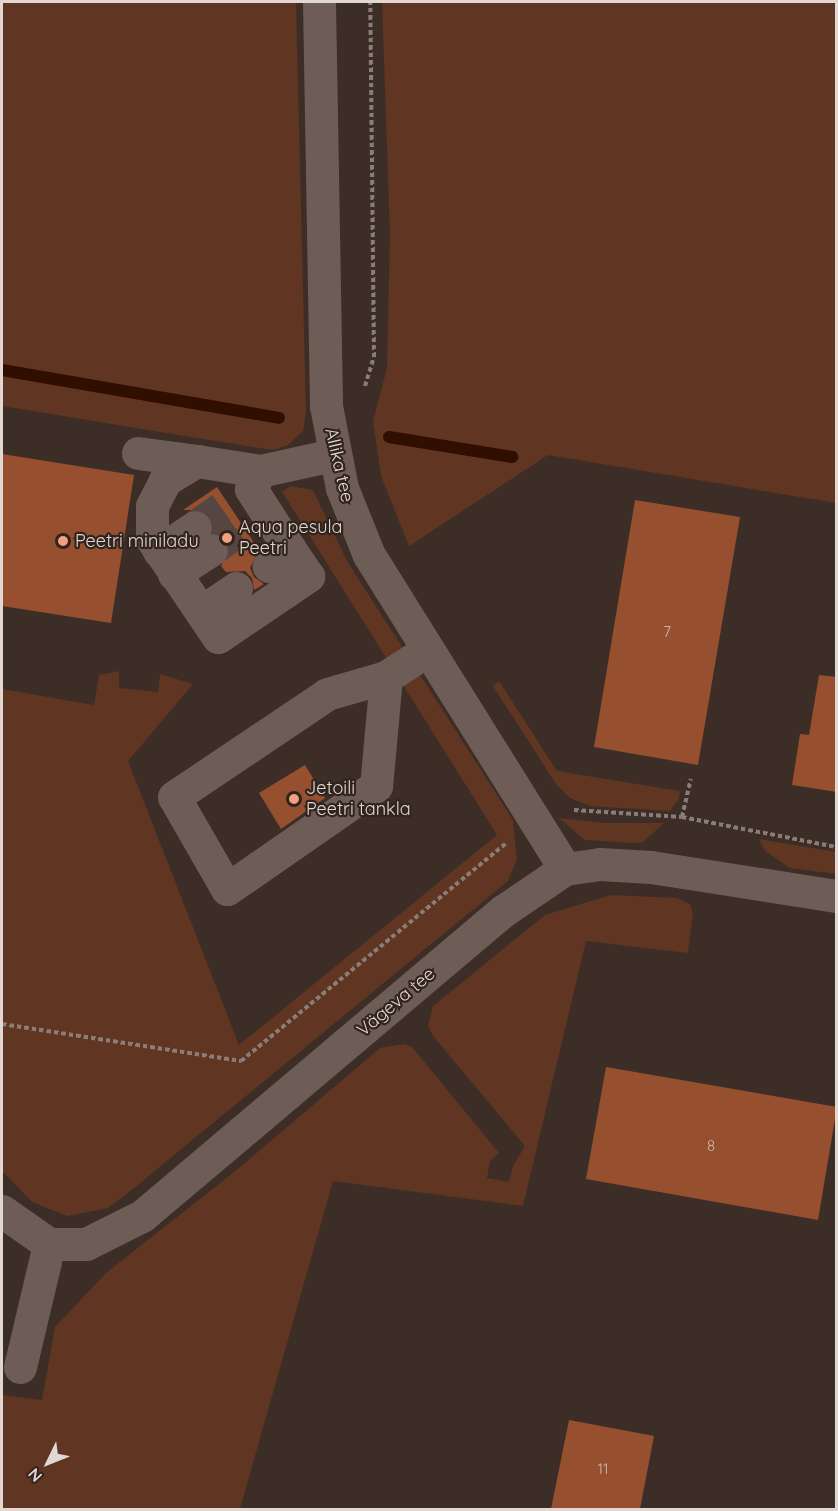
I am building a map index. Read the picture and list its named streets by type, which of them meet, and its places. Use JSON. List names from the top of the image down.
{
  "streets": {
    "street": ["Allika tee", "Vägeva tee"]
  },
  "crossings": [
    ["Allika tee", "Vägeva tee"]
  ],
  "places": ["Aqua pesula Peetri", "Peetri miniladu", "Jetoili Peetri tankla"],
  "house_numbers": ["7", "8", "11"],
  "north": "bottom left"
}
